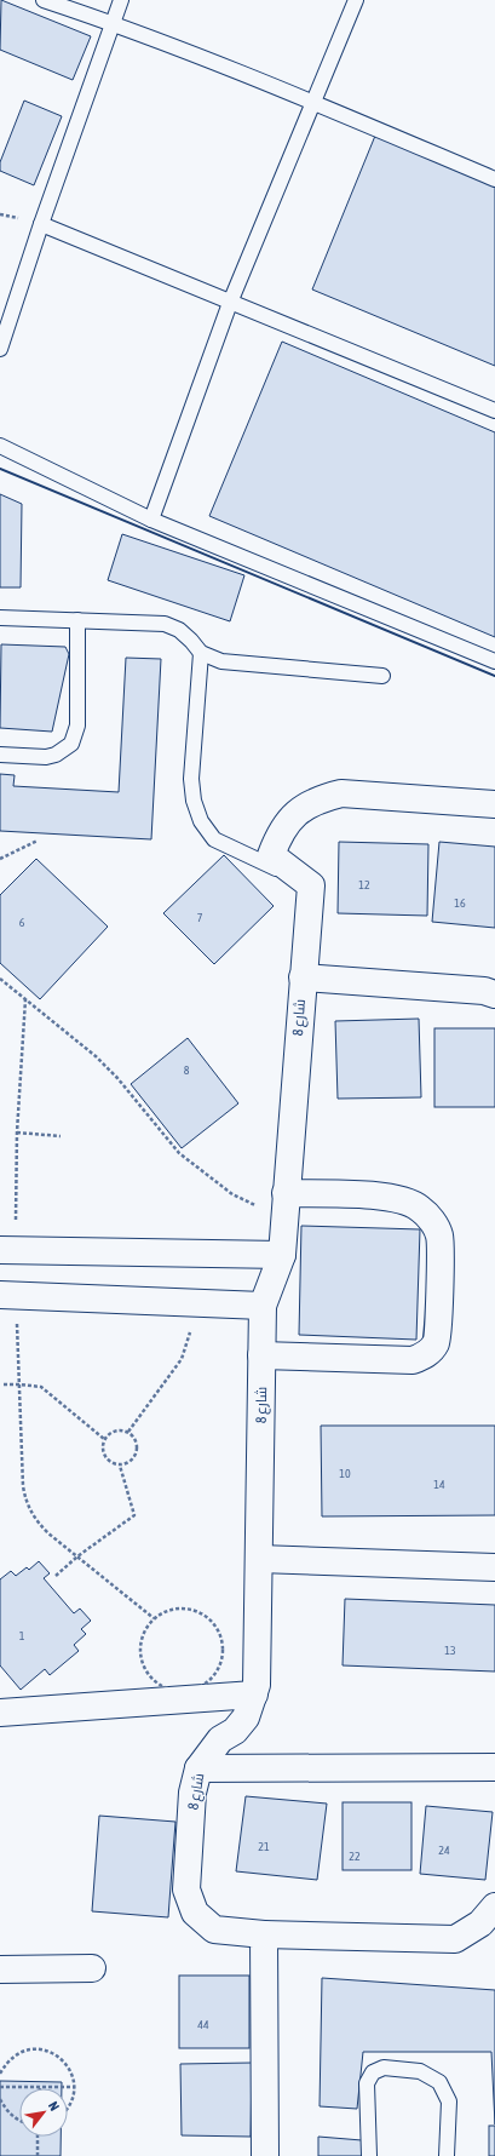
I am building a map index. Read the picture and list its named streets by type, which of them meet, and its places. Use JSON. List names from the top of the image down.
{
  "streets": {
    "street": ["شارع 8"]
  },
  "house_numbers": [
    "12",
    "16",
    "7",
    "6",
    "8",
    "10",
    "14",
    "1",
    "13",
    "21",
    "24",
    "22",
    "44"
  ],
  "north": "top right"
}
